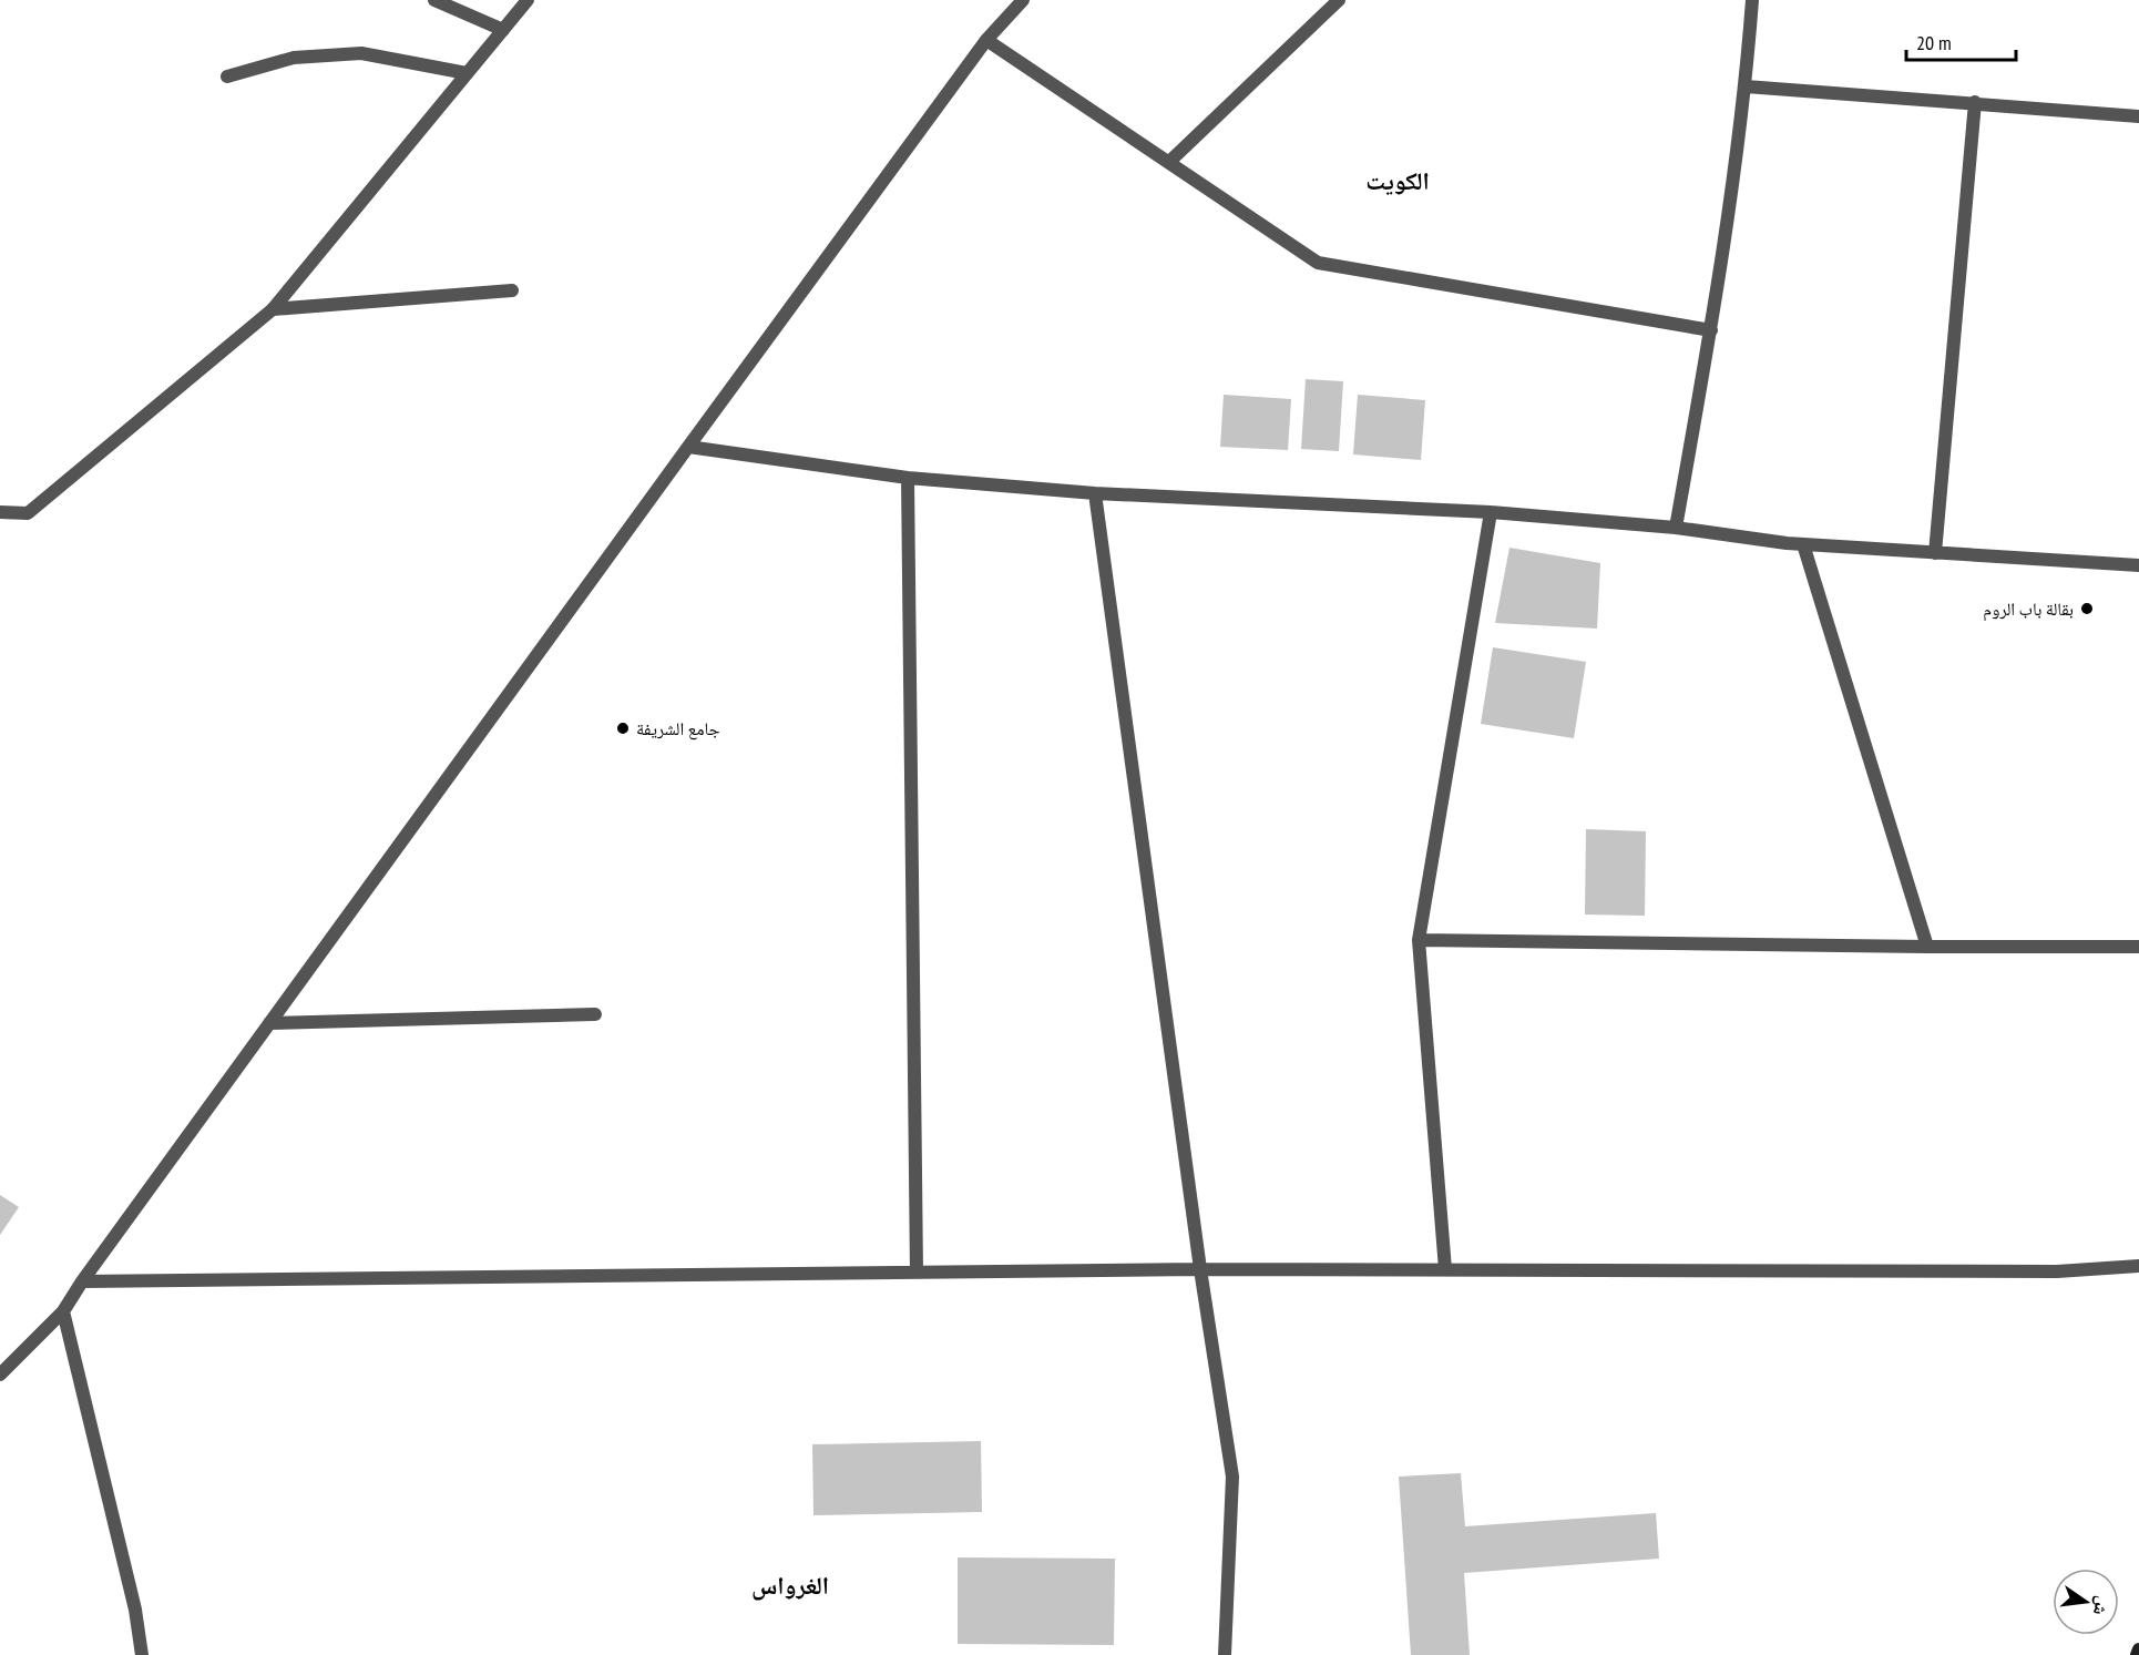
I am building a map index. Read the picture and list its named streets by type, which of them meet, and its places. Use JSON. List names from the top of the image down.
{
  "districts": ["الكويت", "الغرواس"],
  "places": ["بقالة باب الروم", "جامع الشريفة"],
  "scale_bar": "20 m",
  "north": "right"
}
